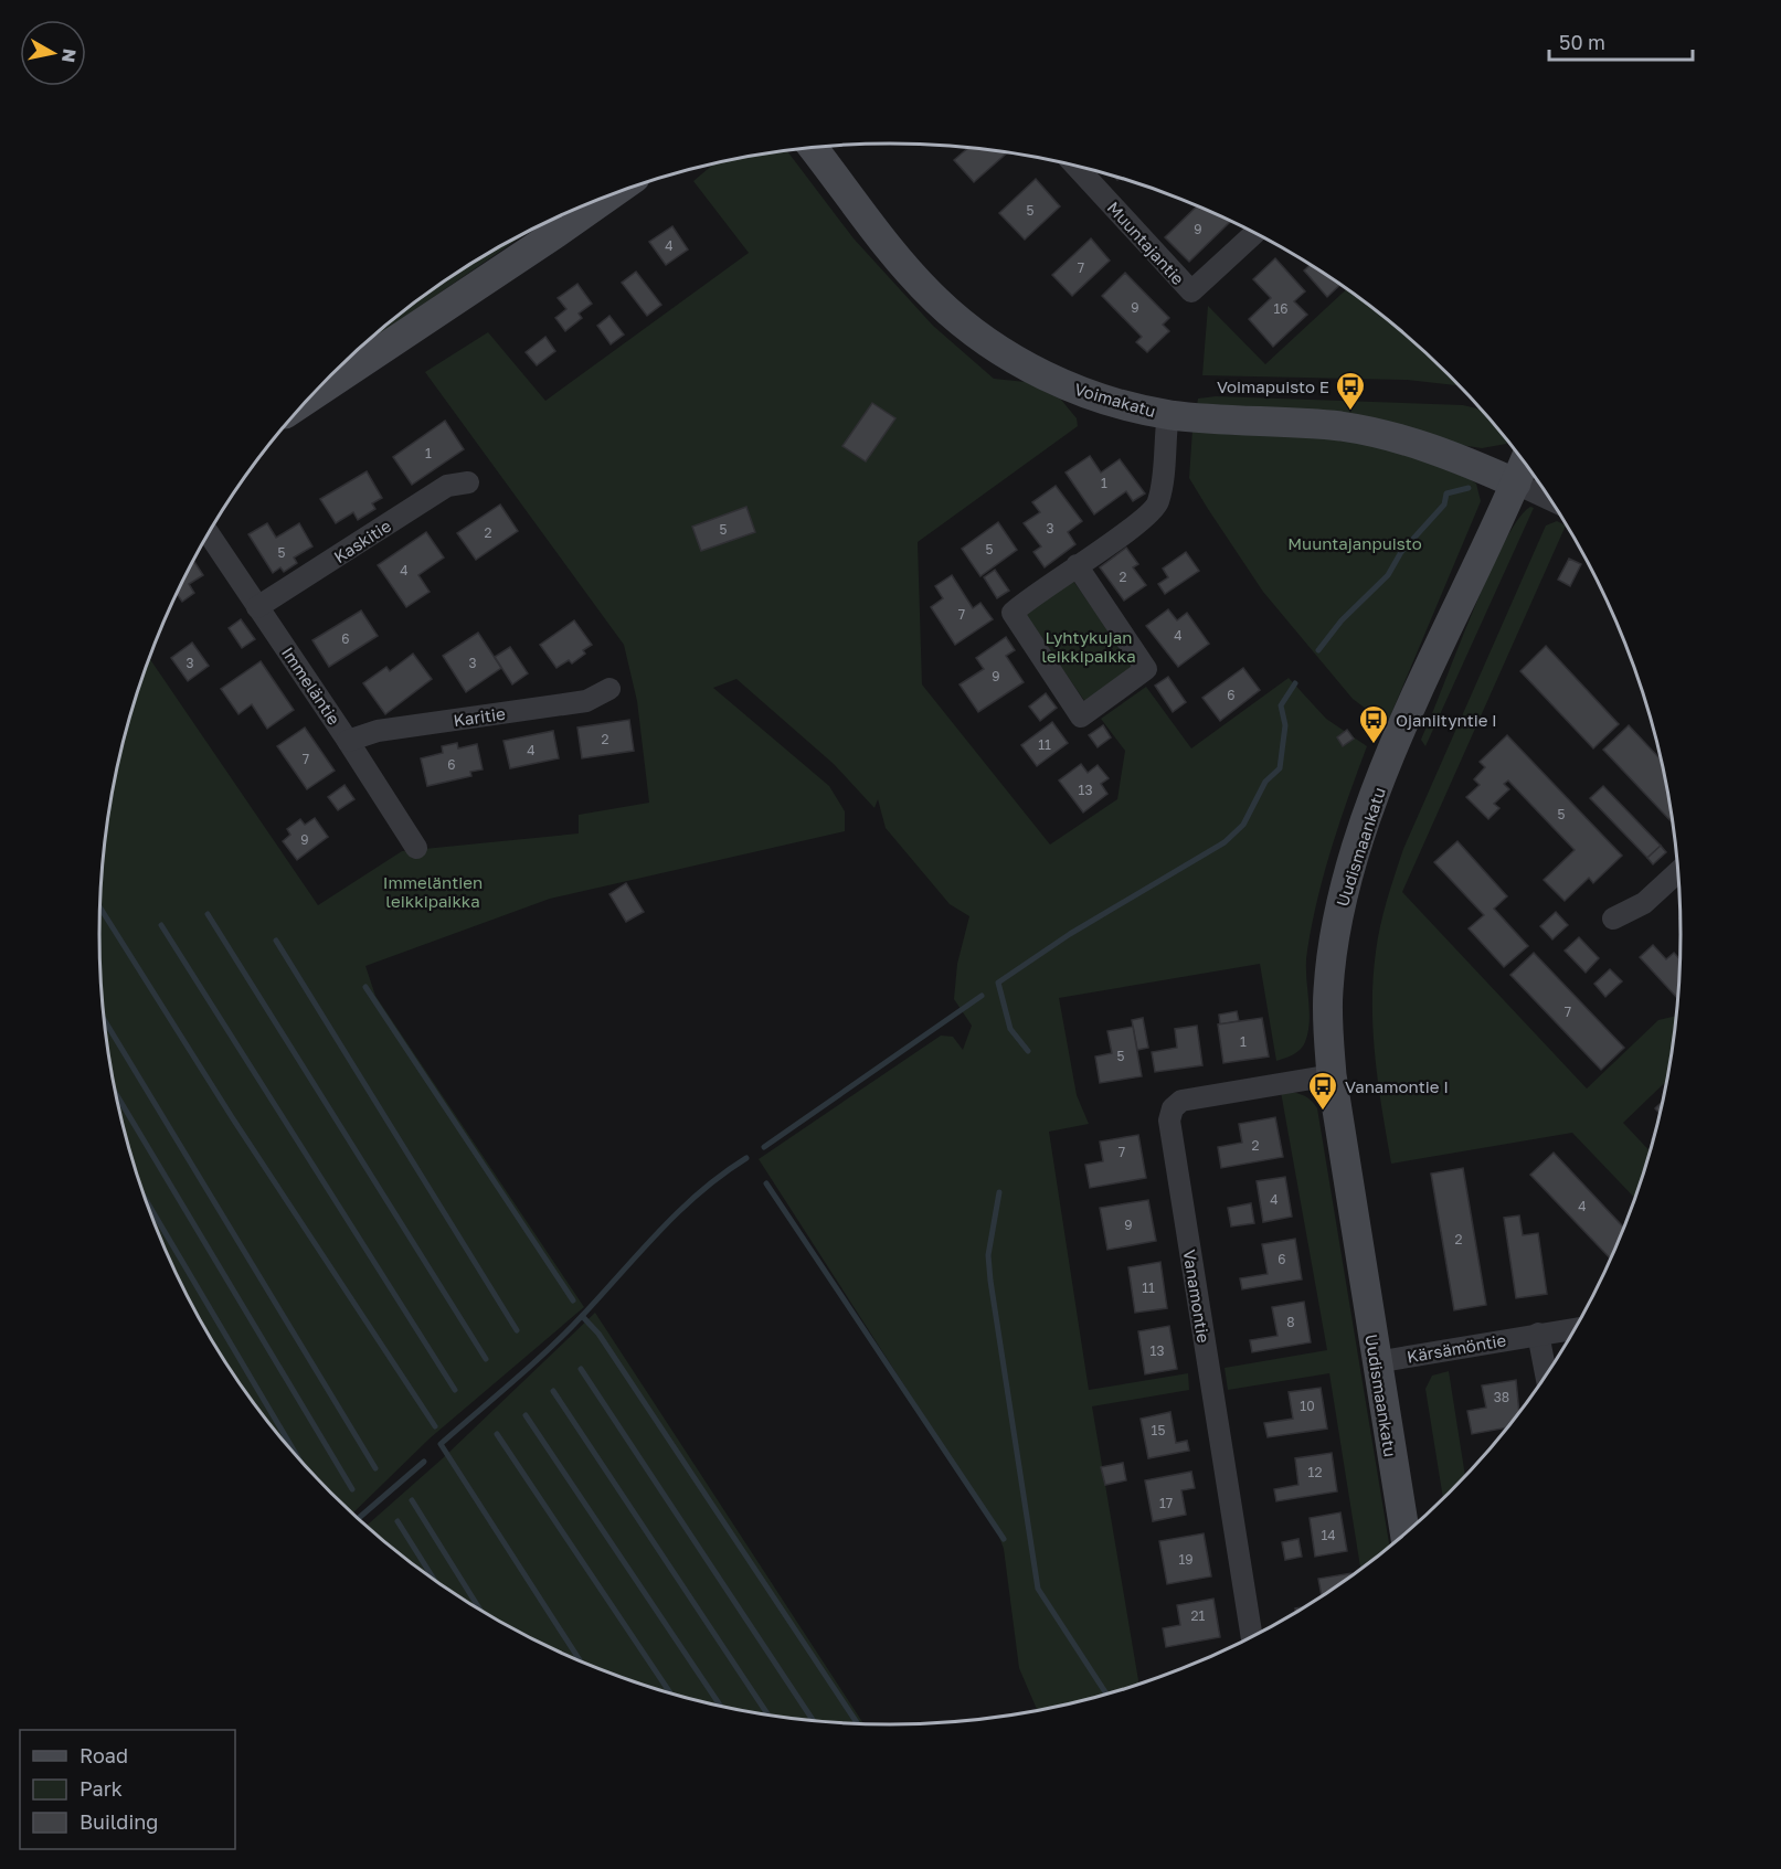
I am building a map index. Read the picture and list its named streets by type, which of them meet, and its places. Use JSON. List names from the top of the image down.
{
  "streets": {
    "street": [
      "Muuntajantie",
      "Voimakatu",
      "Kaskitie",
      "Immeläntie",
      "Karitie",
      "Uudismaankatu",
      "Vanamontie",
      "Kärsämöntie"
    ]
  },
  "crossings": [
    ["Voimakatu", "Uudismaankatu"],
    ["Kaskitie", "Immeläntie"],
    ["Immeläntie", "Karitie"],
    ["Uudismaankatu", "Vanamontie"],
    ["Uudismaankatu", "Kärsämöntie"]
  ],
  "parks": ["Muuntajanpuisto", "Lyhtykujan leikkipaikka", "Immeläntien leikkipaikka"],
  "places": {
    "bus stop": ["Voimapuisto E", "Ojaniityntie I", "Vanamontie I"]
  },
  "house_numbers": [
    "5",
    "9",
    "4",
    "7",
    "9",
    "16",
    "1",
    "1",
    "3",
    "5",
    "2",
    "5",
    "5",
    "4",
    "2",
    "7",
    "4",
    "6",
    "3",
    "3",
    "9",
    "6",
    "2",
    "11",
    "4",
    "7",
    "6",
    "13",
    "5",
    "9",
    "7",
    "1",
    "5",
    "2",
    "7",
    "4",
    "4",
    "9",
    "2",
    "6",
    "11",
    "8",
    "13",
    "38",
    "10",
    "15",
    "12",
    "17",
    "14",
    "19",
    "21"
  ],
  "legend": ["Road", "Park", "Building"],
  "scale_bar": "50 m",
  "north": "right"
}
